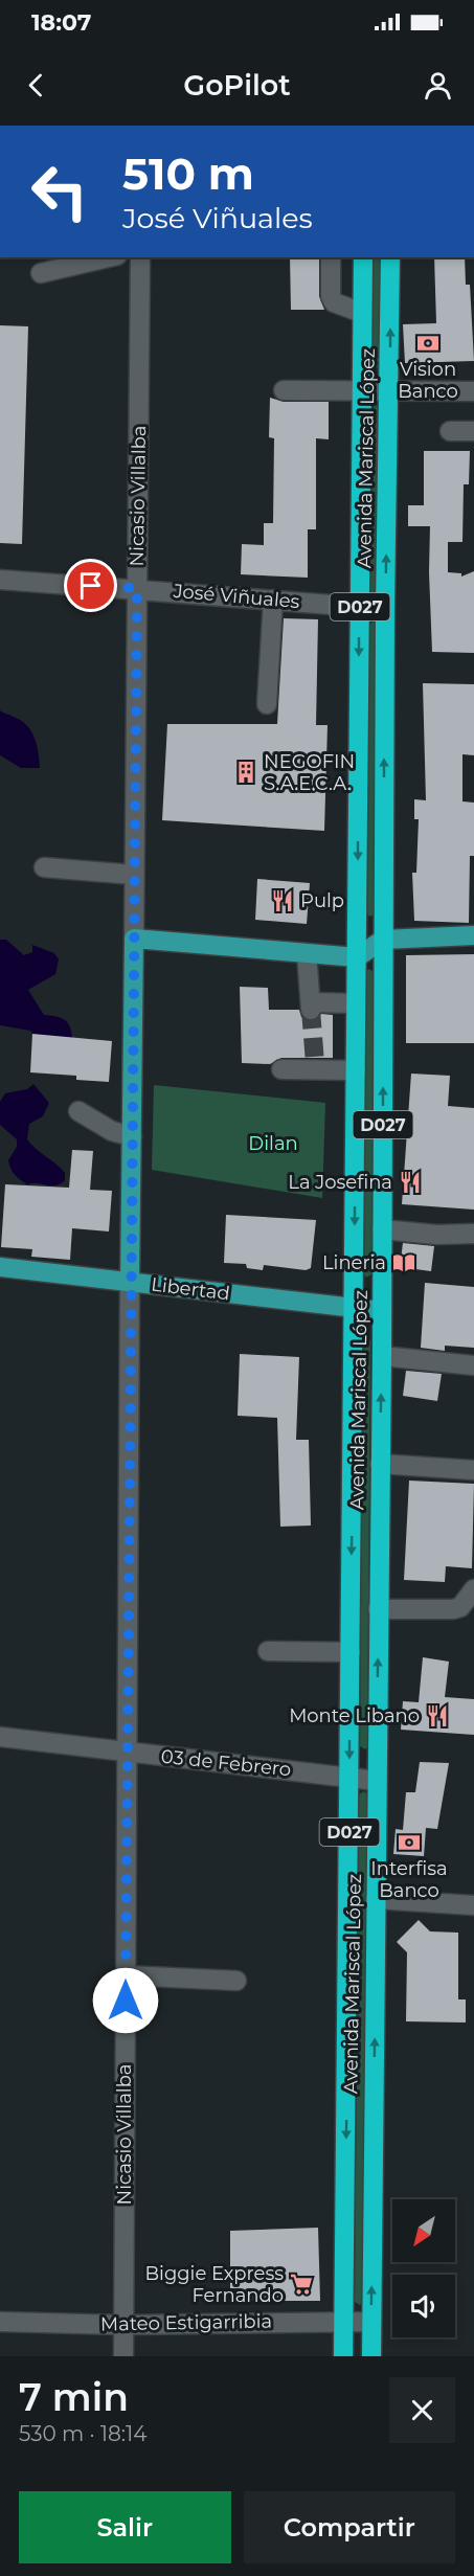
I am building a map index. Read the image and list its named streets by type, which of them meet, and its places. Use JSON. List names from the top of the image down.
{
  "streets": {
    "highway": ["Avenida Mariscal López", "D027"],
    "main road": ["Nicasio Villalba", "Libertad"],
    "street": ["José Viñuales", "03 de Febrero", "Mateo Estigarribia"]
  },
  "crossings": [
    ["Avenida Mariscal López", "José Viñuales"],
    ["Avenida Mariscal López", "Libertad"],
    ["Avenida Mariscal López", "03 de Febrero"],
    ["Avenida Mariscal López", "Mateo Estigarribia"],
    ["Nicasio Villalba", "José Viñuales"],
    ["Nicasio Villalba", "Libertad"],
    ["Nicasio Villalba", "03 de Febrero"],
    ["Nicasio Villalba", "Mateo Estigarribia"]
  ],
  "parks": ["Dilan"],
  "places": {
    "bank": ["Vision Banco", "Interfisa Banco"],
    "building": ["NEGOFIN S.A.E.C.A."],
    "restaurant": ["Pulp", "La Josefina", "Monte Libano"],
    "library": ["Lineria"],
    "supermarket": ["Biggie Express Fernando"]
  },
  "north": "bottom left",
  "page": {
    "status": "18:07",
    "header": "GoPilot",
    "turn": ["510 m", "José Viñuales"],
    "heading": ["7 min", "530 m · 18:14"],
    "buttons": ["Salir", "Compartir"]
  }
}
